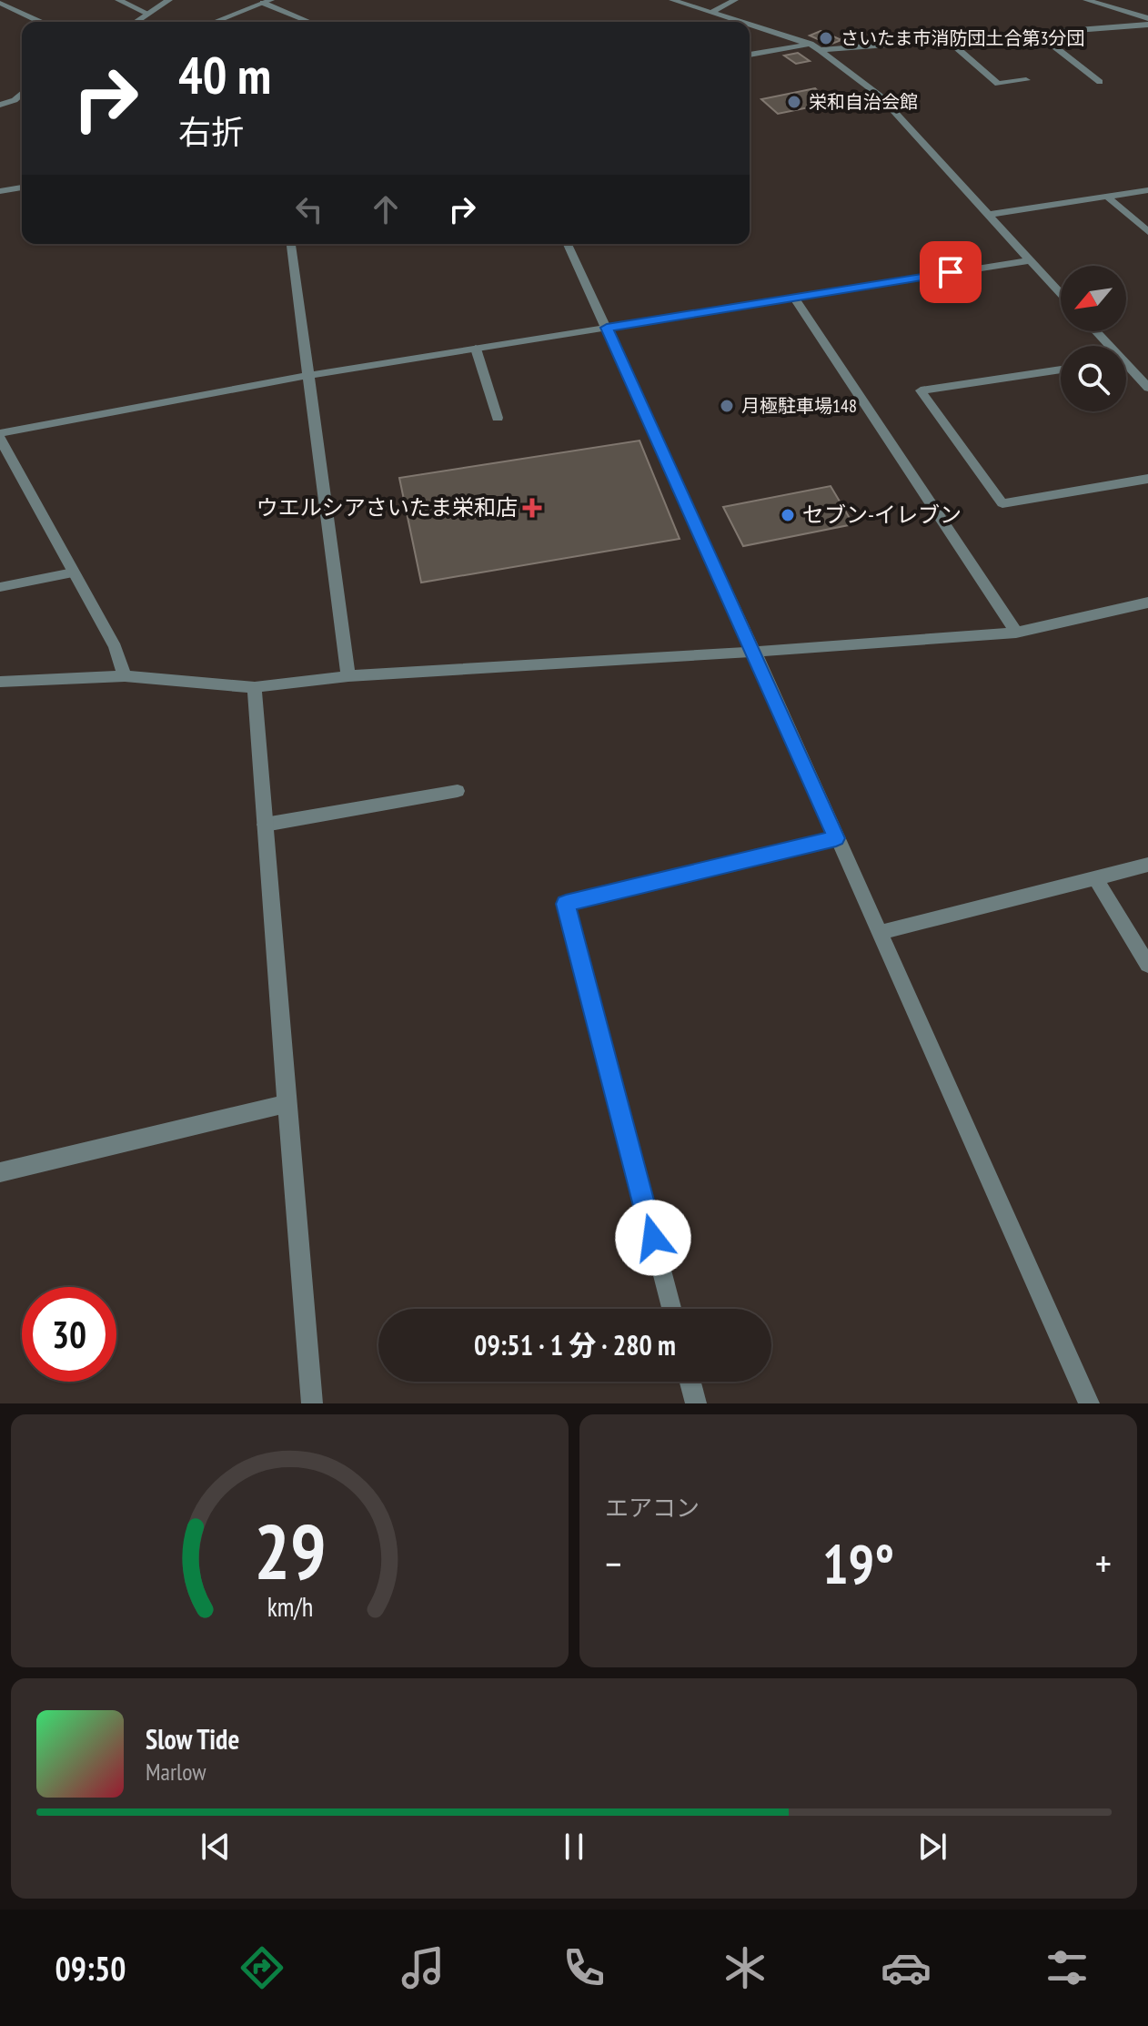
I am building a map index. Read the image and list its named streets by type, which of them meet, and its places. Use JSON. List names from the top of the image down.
{
  "places": {
    "other": [
      "さいたま市消防団土合第3分団",
      "栄和自治会館",
      "月極駐車場148",
      "セブン-イレブン"
    ],
    "health": ["ウエルシアさいたま栄和店"]
  },
  "north": "bottom left",
  "page": {
    "turn": ["40 m", "右折"],
    "limit": "30",
    "trip": "09:51 · 1 分 · 280 m",
    "tile": "エアコン",
    "heat": ["−", "19°", "+"],
    "song": ["Slow Tide", "Marlow"],
    "tabs": "09:50",
    "gauge": ["29", "km/h"]
  }
}
